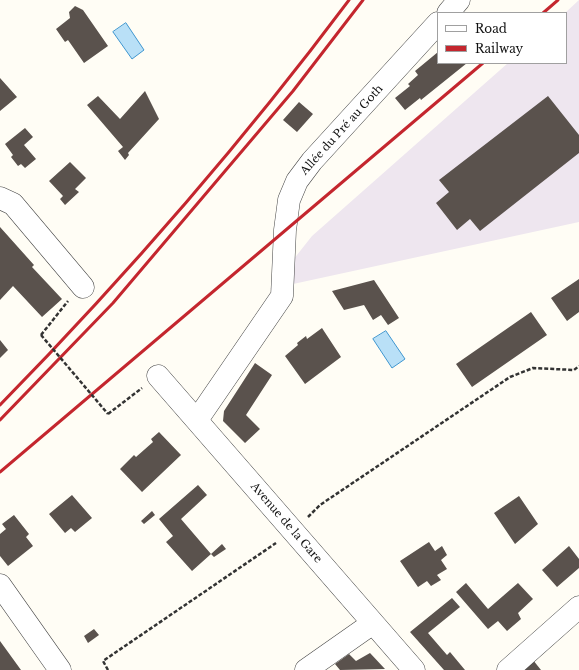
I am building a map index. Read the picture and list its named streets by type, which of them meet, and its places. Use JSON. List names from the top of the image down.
{
  "streets": {
    "street": ["Allée du Pré au Goth", "Avenue de la Gare"]
  },
  "crossings": [
    ["Allée du Pré au Goth", "Avenue de la Gare"]
  ],
  "legend": ["Road", "Railway"]
}
